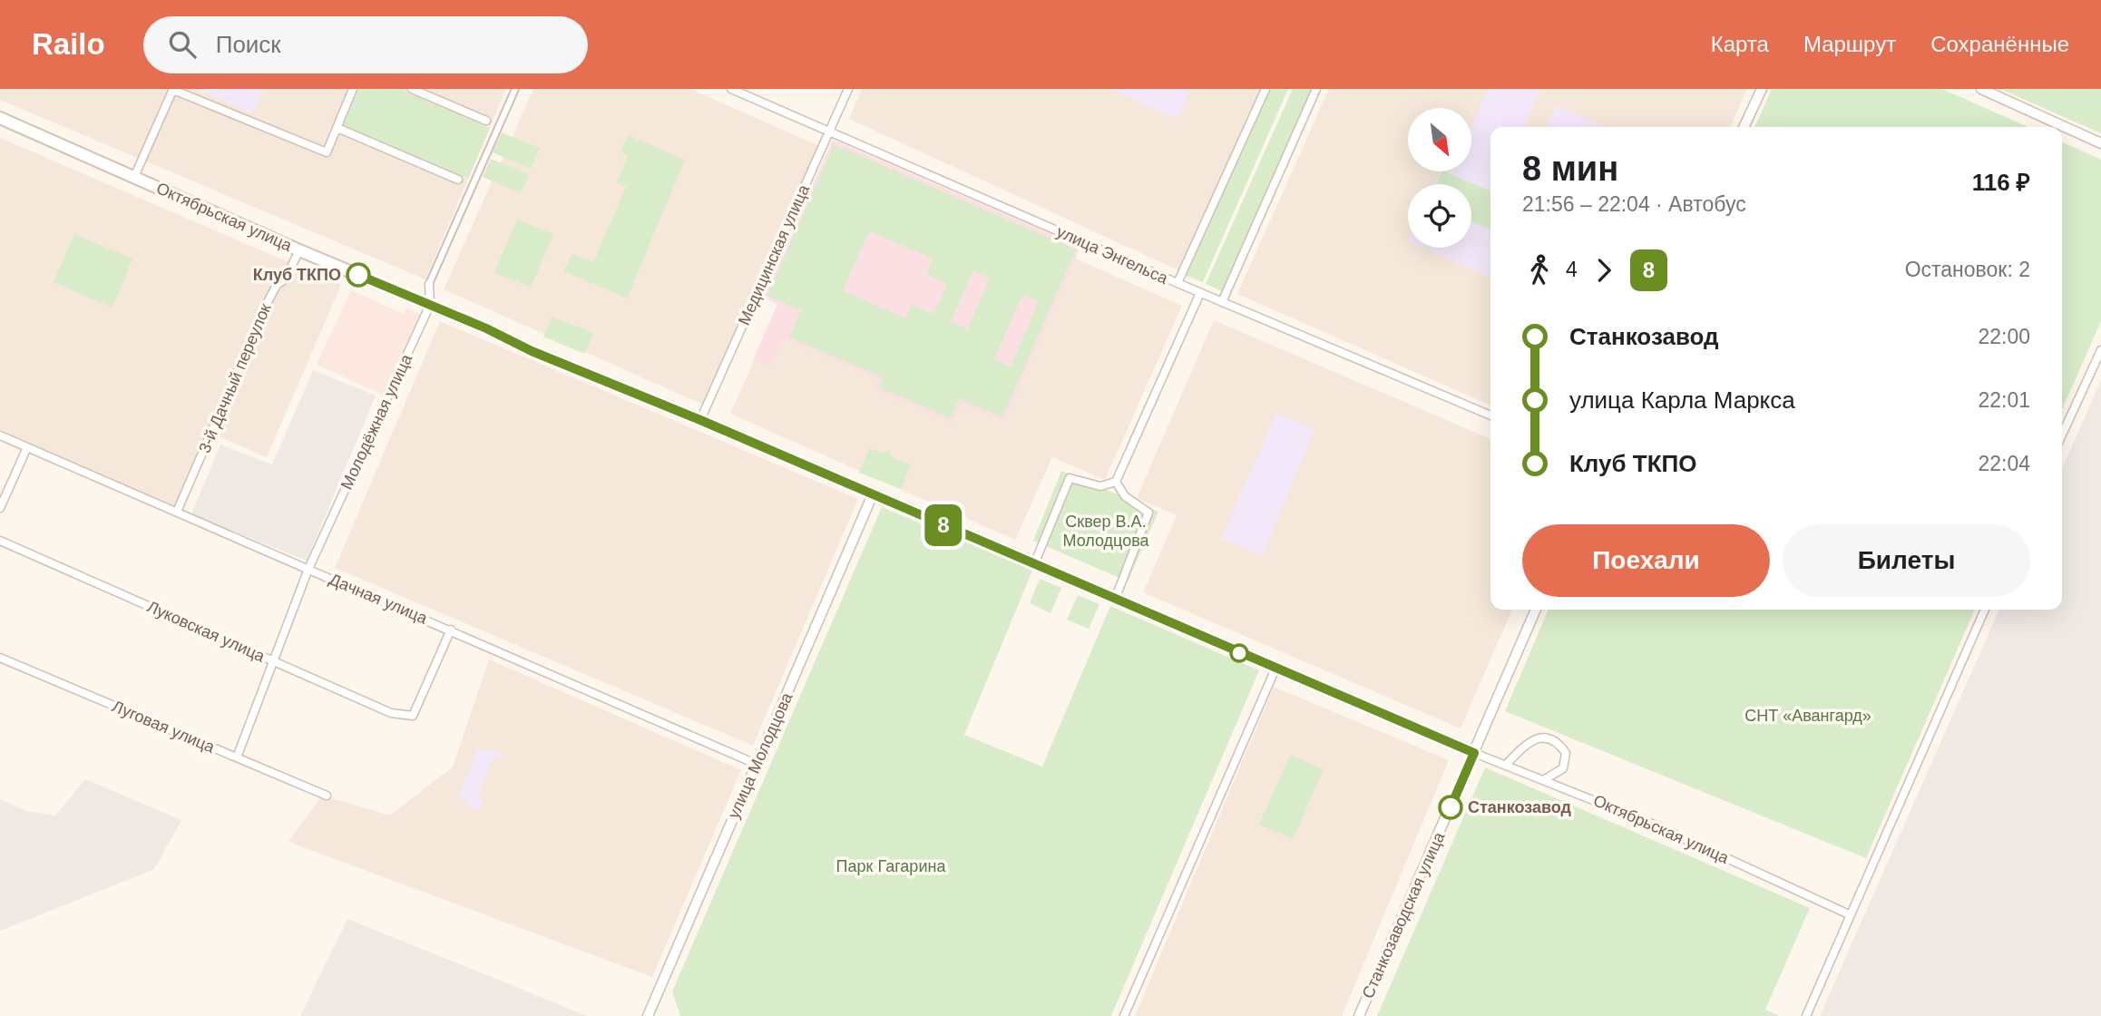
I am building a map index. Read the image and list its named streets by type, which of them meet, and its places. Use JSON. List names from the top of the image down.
{
  "streets": {
    "main road": ["Октябрьская улица"],
    "street": [
      "Медицинская улица",
      "улица Энгельса",
      "3-й Дачный переулок",
      "Молодёжная улица",
      "Дачная улица",
      "Луковская улица",
      "Луговая улица",
      "улица Молодцова",
      "Станкозаводская улица"
    ]
  },
  "crossings": [
    ["Октябрьская улица", "Медицинская улица"],
    ["Октябрьская улица", "3-й Дачный переулок"],
    ["Октябрьская улица", "Молодёжная улица"],
    ["Октябрьская улица", "улица Молодцова"],
    ["Октябрьская улица", "Станкозаводская улица"],
    ["Медицинская улица", "улица Энгельса"],
    ["3-й Дачный переулок", "Дачная улица"],
    ["Молодёжная улица", "Дачная улица"],
    ["Молодёжная улица", "Луковская улица"],
    ["Молодёжная улица", "Луговая улица"],
    ["Дачная улица", "Луковская улица"],
    ["Дачная улица", "улица Молодцова"]
  ],
  "parks": ["Сквер В.А. Молодцова", "СНТ «Авангард»", "Парк Гагарина"],
  "places": ["Клуб ТКПО", "Станкозавод"],
  "lines": ["bus line 8"],
  "north": "bottom right",
  "page": {
    "header": "Railo",
    "search": "Поиск",
    "nav": ["Карта", "Маршрут", "Сохранённые"],
    "on_map": "8",
    "heading": ["8 мин", "21:56 – 22:04 · Автобус", "116 ₽"],
    "legs": ["4", "8", "Остановок: 2"],
    "list": [
      {
        "name": "Станкозавод",
        "value": "22:00"
      },
      {
        "name": "улица Карла Маркса",
        "value": "22:01"
      },
      {
        "name": "Клуб ТКПО",
        "value": "22:04"
      }
    ],
    "buttons": ["Поехали", "Билеты"]
  }
}
